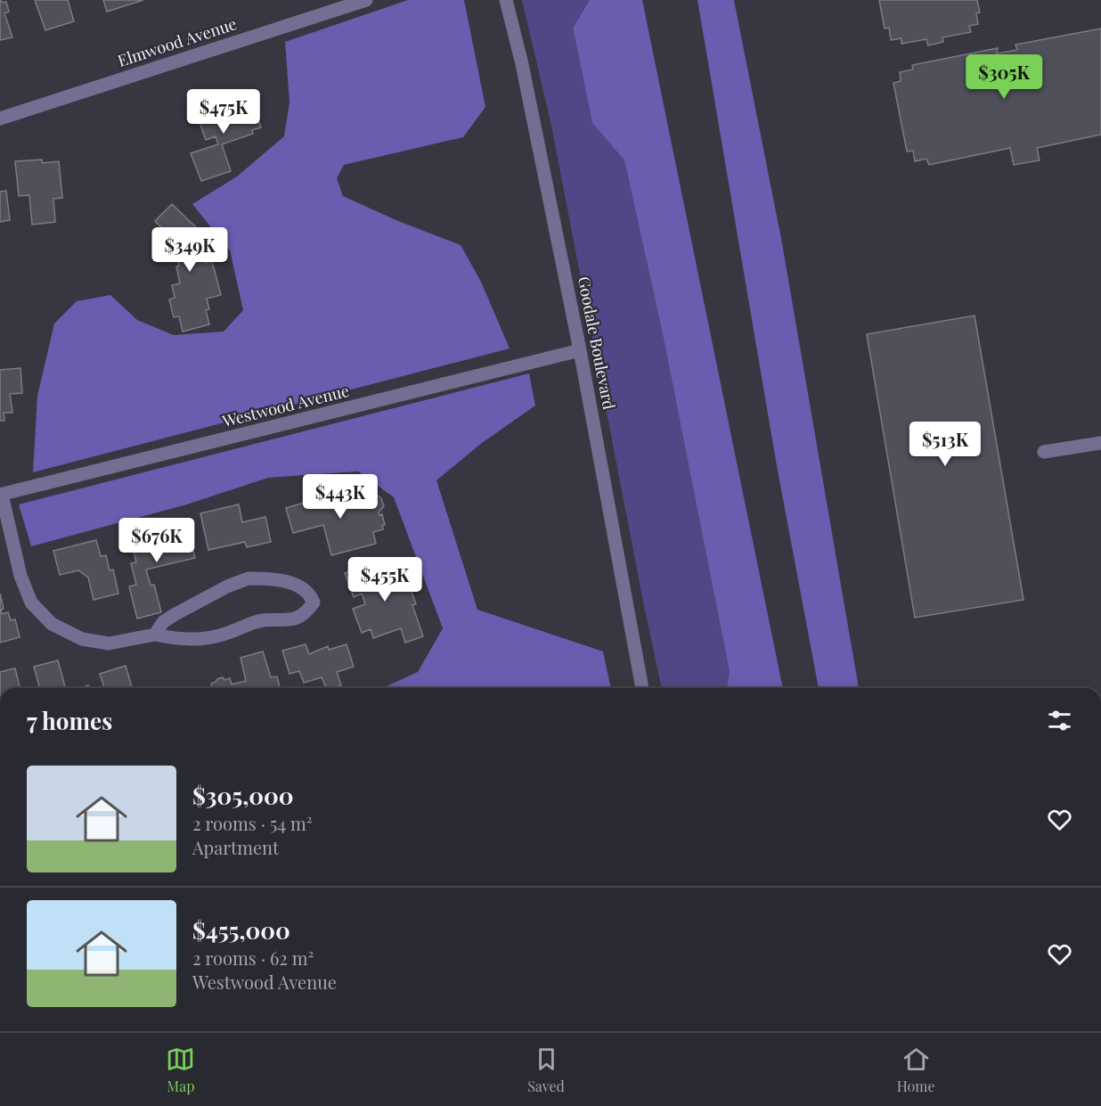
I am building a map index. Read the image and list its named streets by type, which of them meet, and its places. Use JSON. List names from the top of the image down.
{
  "streets": {
    "street": ["Elmwood Avenue", "Goodale Boulevard", "Westwood Avenue"]
  },
  "crossings": [
    ["Goodale Boulevard", "Westwood Avenue"]
  ],
  "page": {
    "price": [
      "$305K",
      "$475K",
      "$349K",
      "$513K",
      "$443K",
      "$676K",
      "$455K"
    ],
    "heading": "7 homes",
    "list": [
      {
        "name": "$305,000",
        "note": "2 rooms · 54 m² · Apartment"
      },
      {
        "name": "$455,000",
        "note": "2 rooms · 62 m² · Westwood Avenue"
      }
    ],
    "tabs": ["Map", "Saved", "Home"]
  }
}
